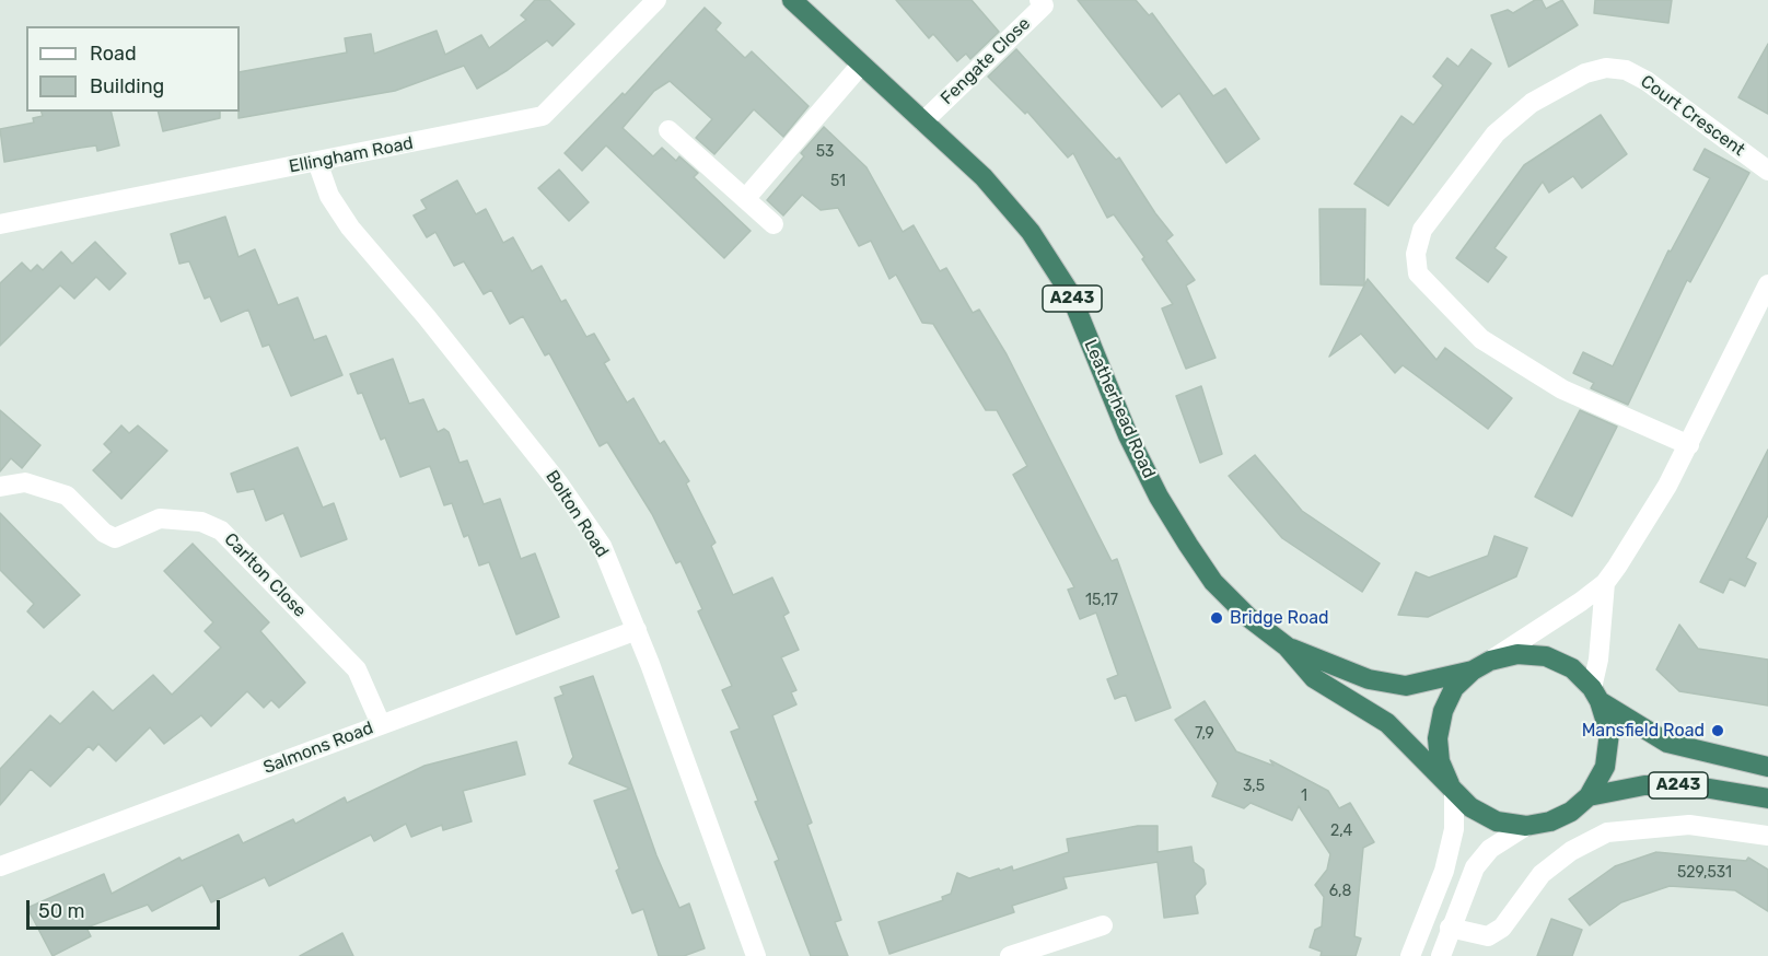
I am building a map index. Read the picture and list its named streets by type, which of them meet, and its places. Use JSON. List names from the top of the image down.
{
  "streets": {
    "highway": ["A243", "Leatherhead Road"],
    "street": [
      "Fengate Close",
      "Court Crescent",
      "Ellingham Road",
      "Bolton Road",
      "Carlton Close",
      "Salmons Road"
    ]
  },
  "crossings": [
    ["Fengate Close", "Leatherhead Road"],
    ["Ellingham Road", "Bolton Road"],
    ["A243", "Leatherhead Road"],
    ["Bolton Road", "Salmons Road"],
    ["Carlton Close", "Salmons Road"]
  ],
  "places": ["Bridge Road", "Mansfield Road"],
  "house_numbers": [
    "53",
    "51",
    "15,17",
    "7,9",
    "3,5",
    "1",
    "2,4",
    "529,531",
    "6,8"
  ],
  "legend": ["Road", "Building"],
  "scale_bar": "50 m"
}
